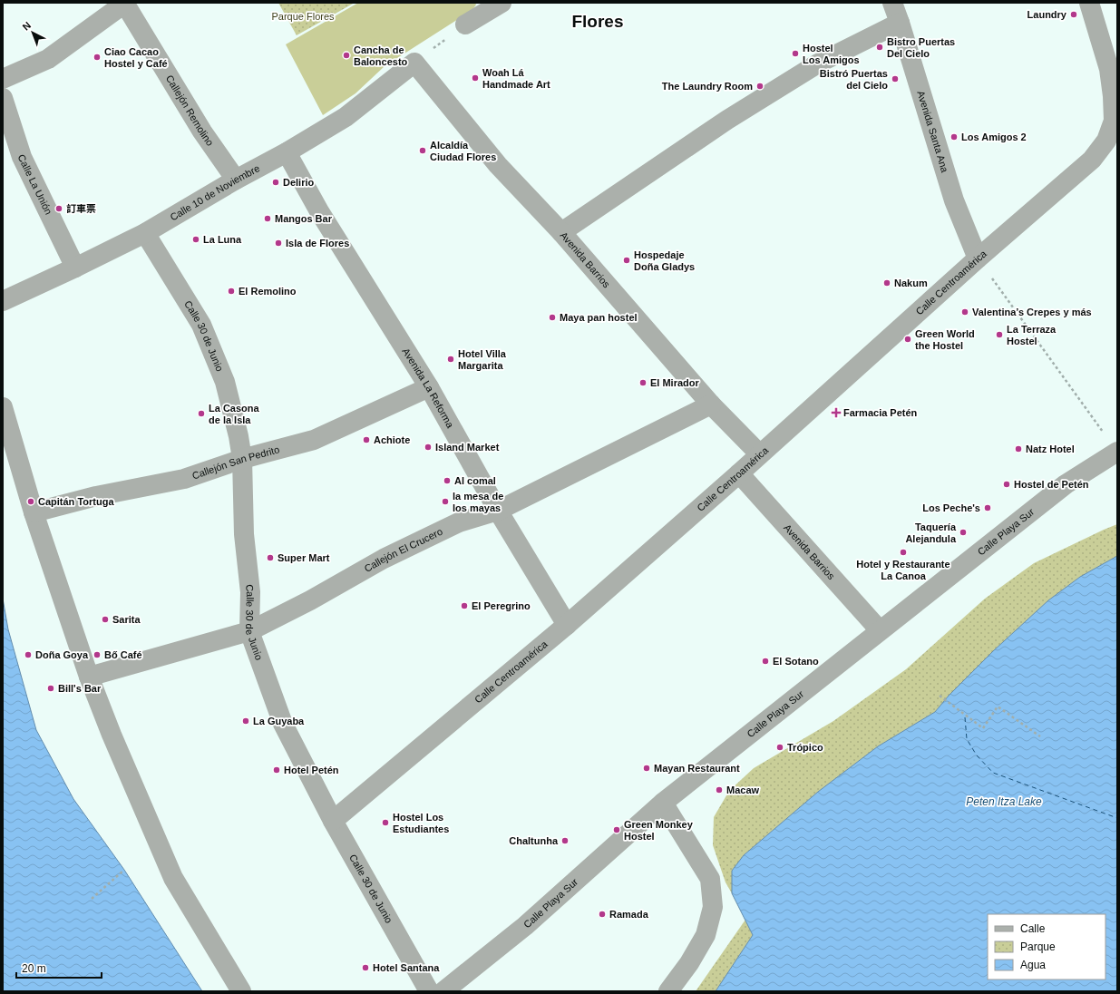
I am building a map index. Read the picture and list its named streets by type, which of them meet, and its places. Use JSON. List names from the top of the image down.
{
  "streets": {
    "street": [
      "Callejón Remolino",
      "Avenida Santa Ana",
      "Calle La Unión",
      "Calle 10 de Noviembre",
      "Avenida Barrios",
      "Calle Centroamérica",
      "Calle 30 de Junio",
      "Avenida La Reforma",
      "Callejón San Pedrito",
      "Calle Playa Sur",
      "Callejón El Crucero"
    ]
  },
  "crossings": [
    ["Callejón Remolino", "Calle 10 de Noviembre"],
    ["Avenida Santa Ana", "Calle Centroamérica"],
    ["Calle La Unión", "Calle 10 de Noviembre"],
    ["Calle 10 de Noviembre", "Avenida Barrios"],
    ["Calle 10 de Noviembre", "Calle 30 de Junio"],
    ["Calle 10 de Noviembre", "Avenida La Reforma"],
    ["Avenida Barrios", "Calle Centroamérica"],
    ["Avenida Barrios", "Calle Playa Sur"],
    ["Avenida Barrios", "Callejón El Crucero"],
    ["Calle Centroamérica", "Calle 30 de Junio"],
    ["Calle Centroamérica", "Avenida La Reforma"],
    ["Calle 30 de Junio", "Callejón San Pedrito"],
    ["Calle 30 de Junio", "Callejón El Crucero"],
    ["Avenida La Reforma", "Callejón San Pedrito"],
    ["Avenida La Reforma", "Callejón El Crucero"]
  ],
  "districts": ["Flores"],
  "water": ["Peten Itza Lake"],
  "parks": ["Parque Flores"],
  "places": {
    "other": [
      "Laundry",
      "Bistro Puertas Del Cielo",
      "Hostel Los Amigos",
      "Cancha de Baloncesto",
      "Ciao Cacao Hostel y Café",
      "Woah Lá Handmade Art",
      "Bistró Puertas del Cielo",
      "The Laundry Room",
      "Los Amigos 2",
      "Alcaldía Ciudad Flores",
      "Delirio",
      "訂車票",
      "Mangos Bar",
      "La Luna",
      "Isla de Flores",
      "Hospedaje Doña Gladys",
      "Nakum",
      "El Remolino",
      "Valentina’s Crepes y más",
      "Maya pan hostel",
      "La Terraza Hostel",
      "Green World the Hostel",
      "Hotel Villa Margarita",
      "El Mirador",
      "La Casona de la Isla",
      "Achiote",
      "Island Market",
      "Natz Hotel",
      "Al comal",
      "Hostel de Petén",
      "Capitán Tortuga",
      "la mesa de los mayas",
      "Los Peche's",
      "Taquería Alejandula",
      "Hotel y Restaurante La Canoa",
      "Super Mart",
      "El Peregrino",
      "Sarita",
      "Doña Goya",
      "Bő Café",
      "El Sotano",
      "Bill's Bar",
      "La Guyaba",
      "Trópico",
      "Mayan Restaurant",
      "Hotel Petén",
      "Macaw",
      "Hostel Los Estudiantes",
      "Green Monkey Hostel",
      "Chaltunha",
      "Ramada",
      "Hotel Santana"
    ],
    "health": ["Farmacia Petén"]
  },
  "legend": ["Calle", "Parque", "Agua"],
  "scale_bar": "20 m",
  "north": "top left"
}
